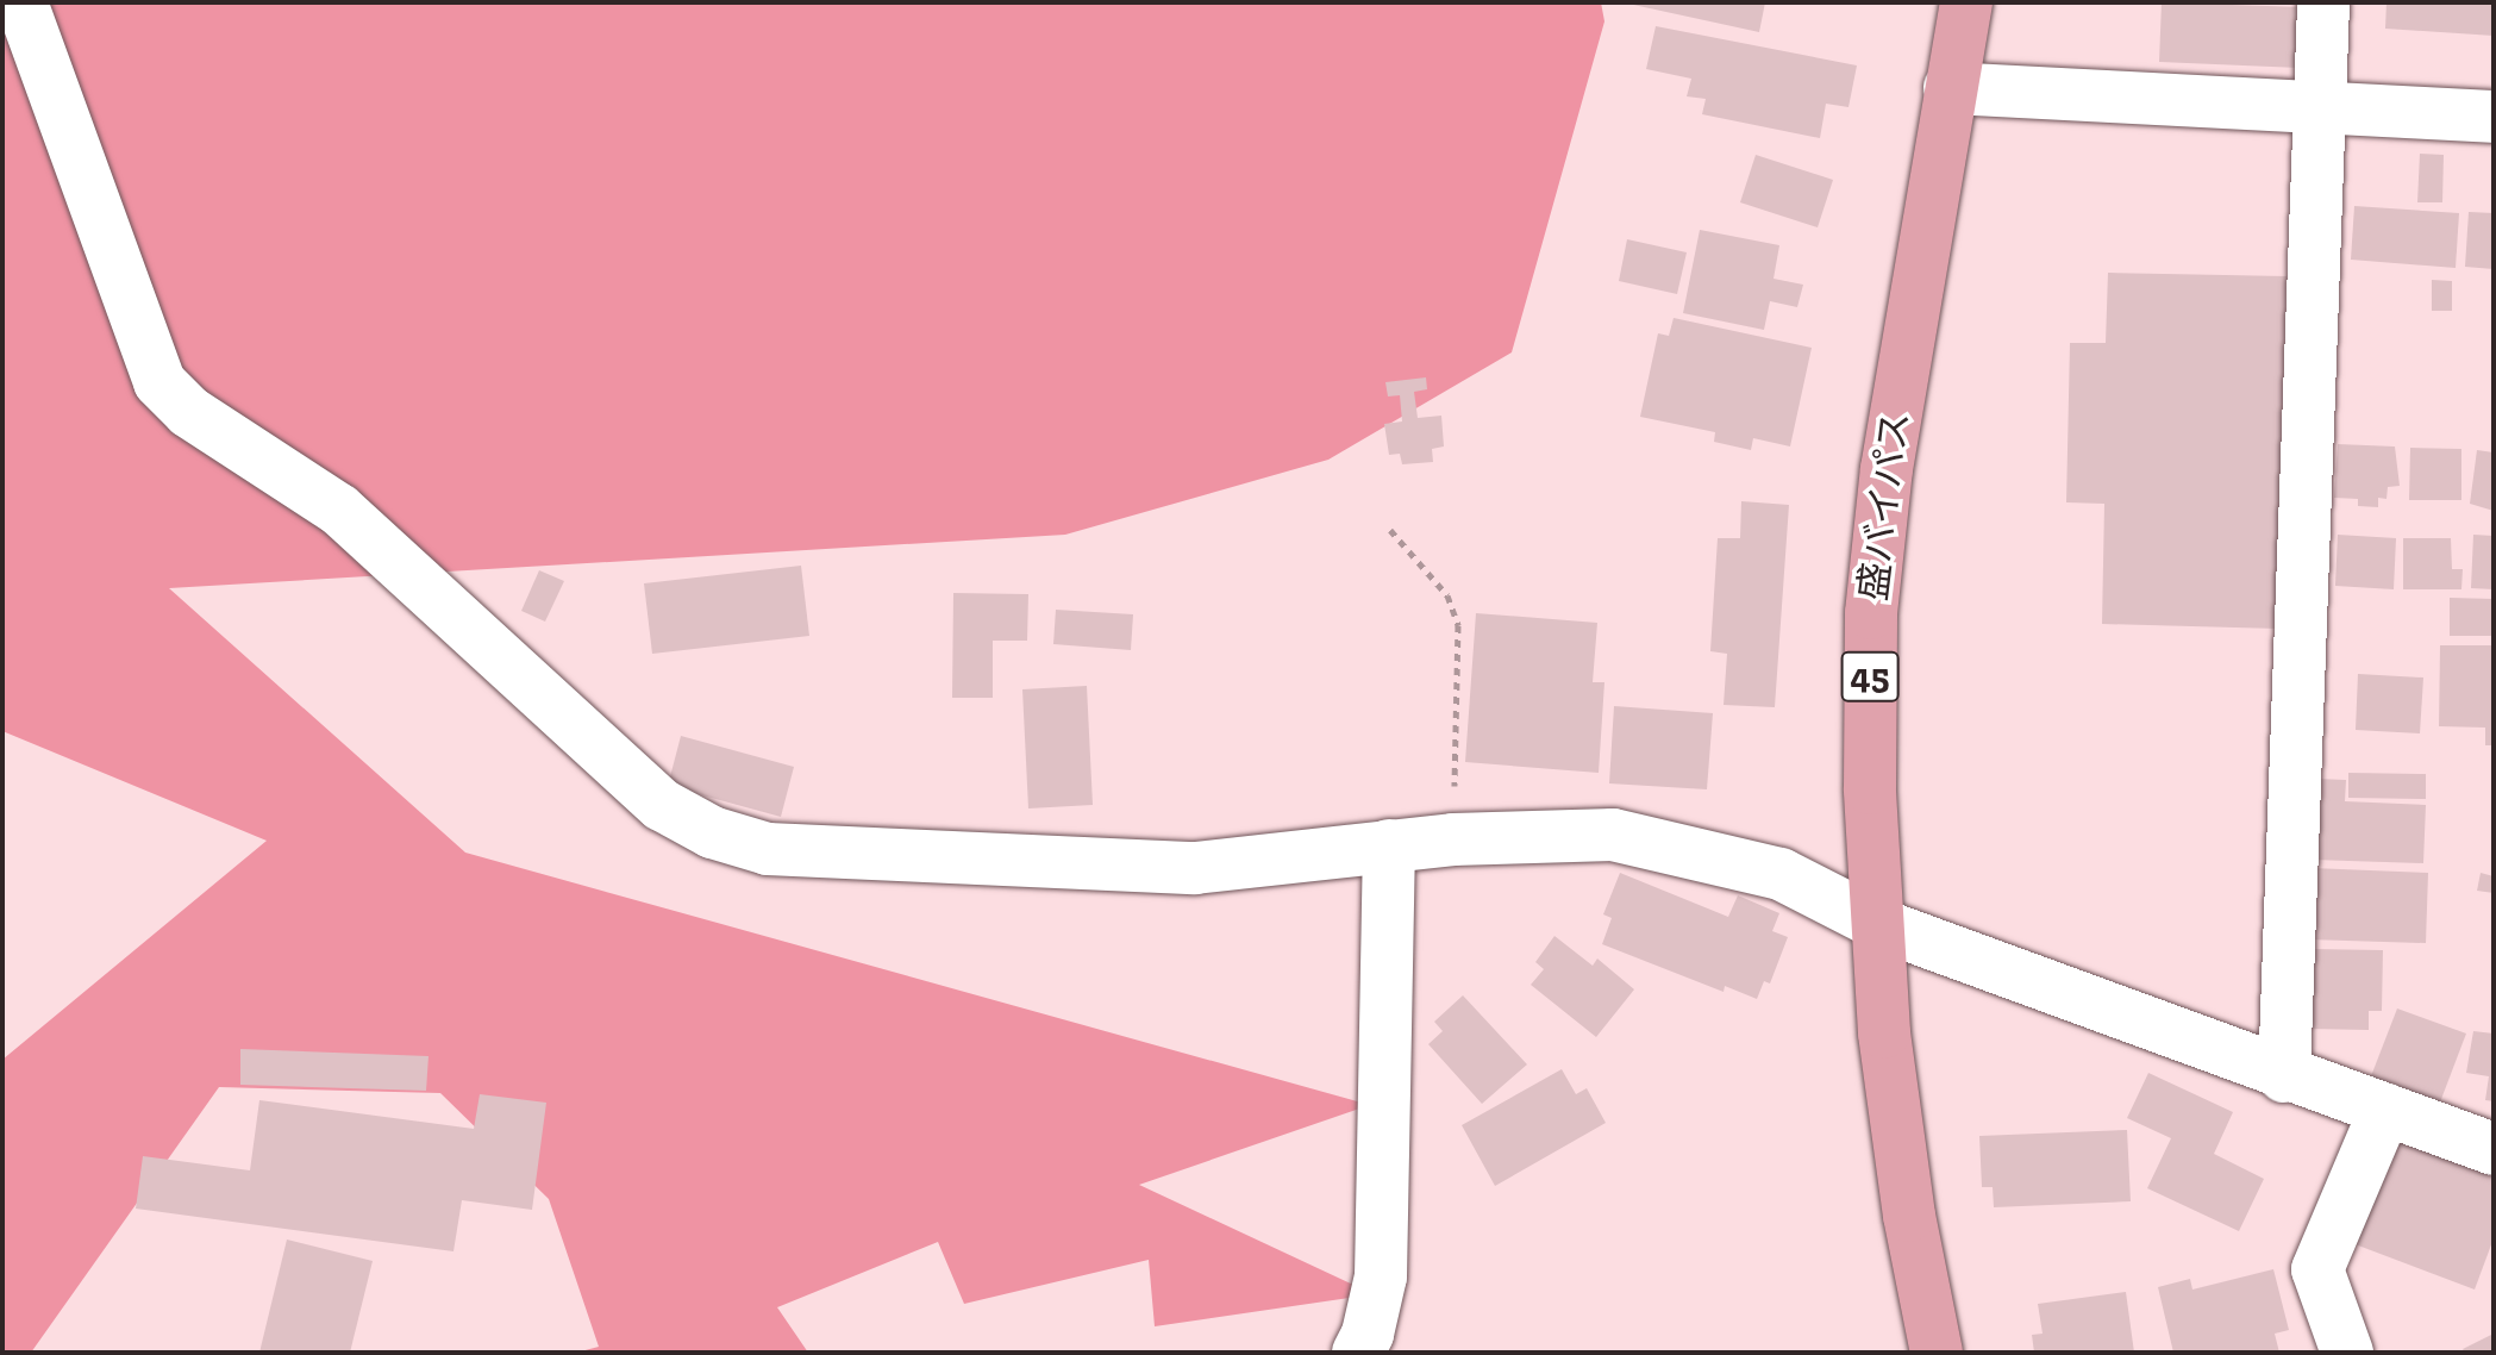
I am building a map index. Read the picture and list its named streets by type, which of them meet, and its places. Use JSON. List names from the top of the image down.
{
  "streets": {
    "highway": ["盛バイパス", "45"]
  }
}
